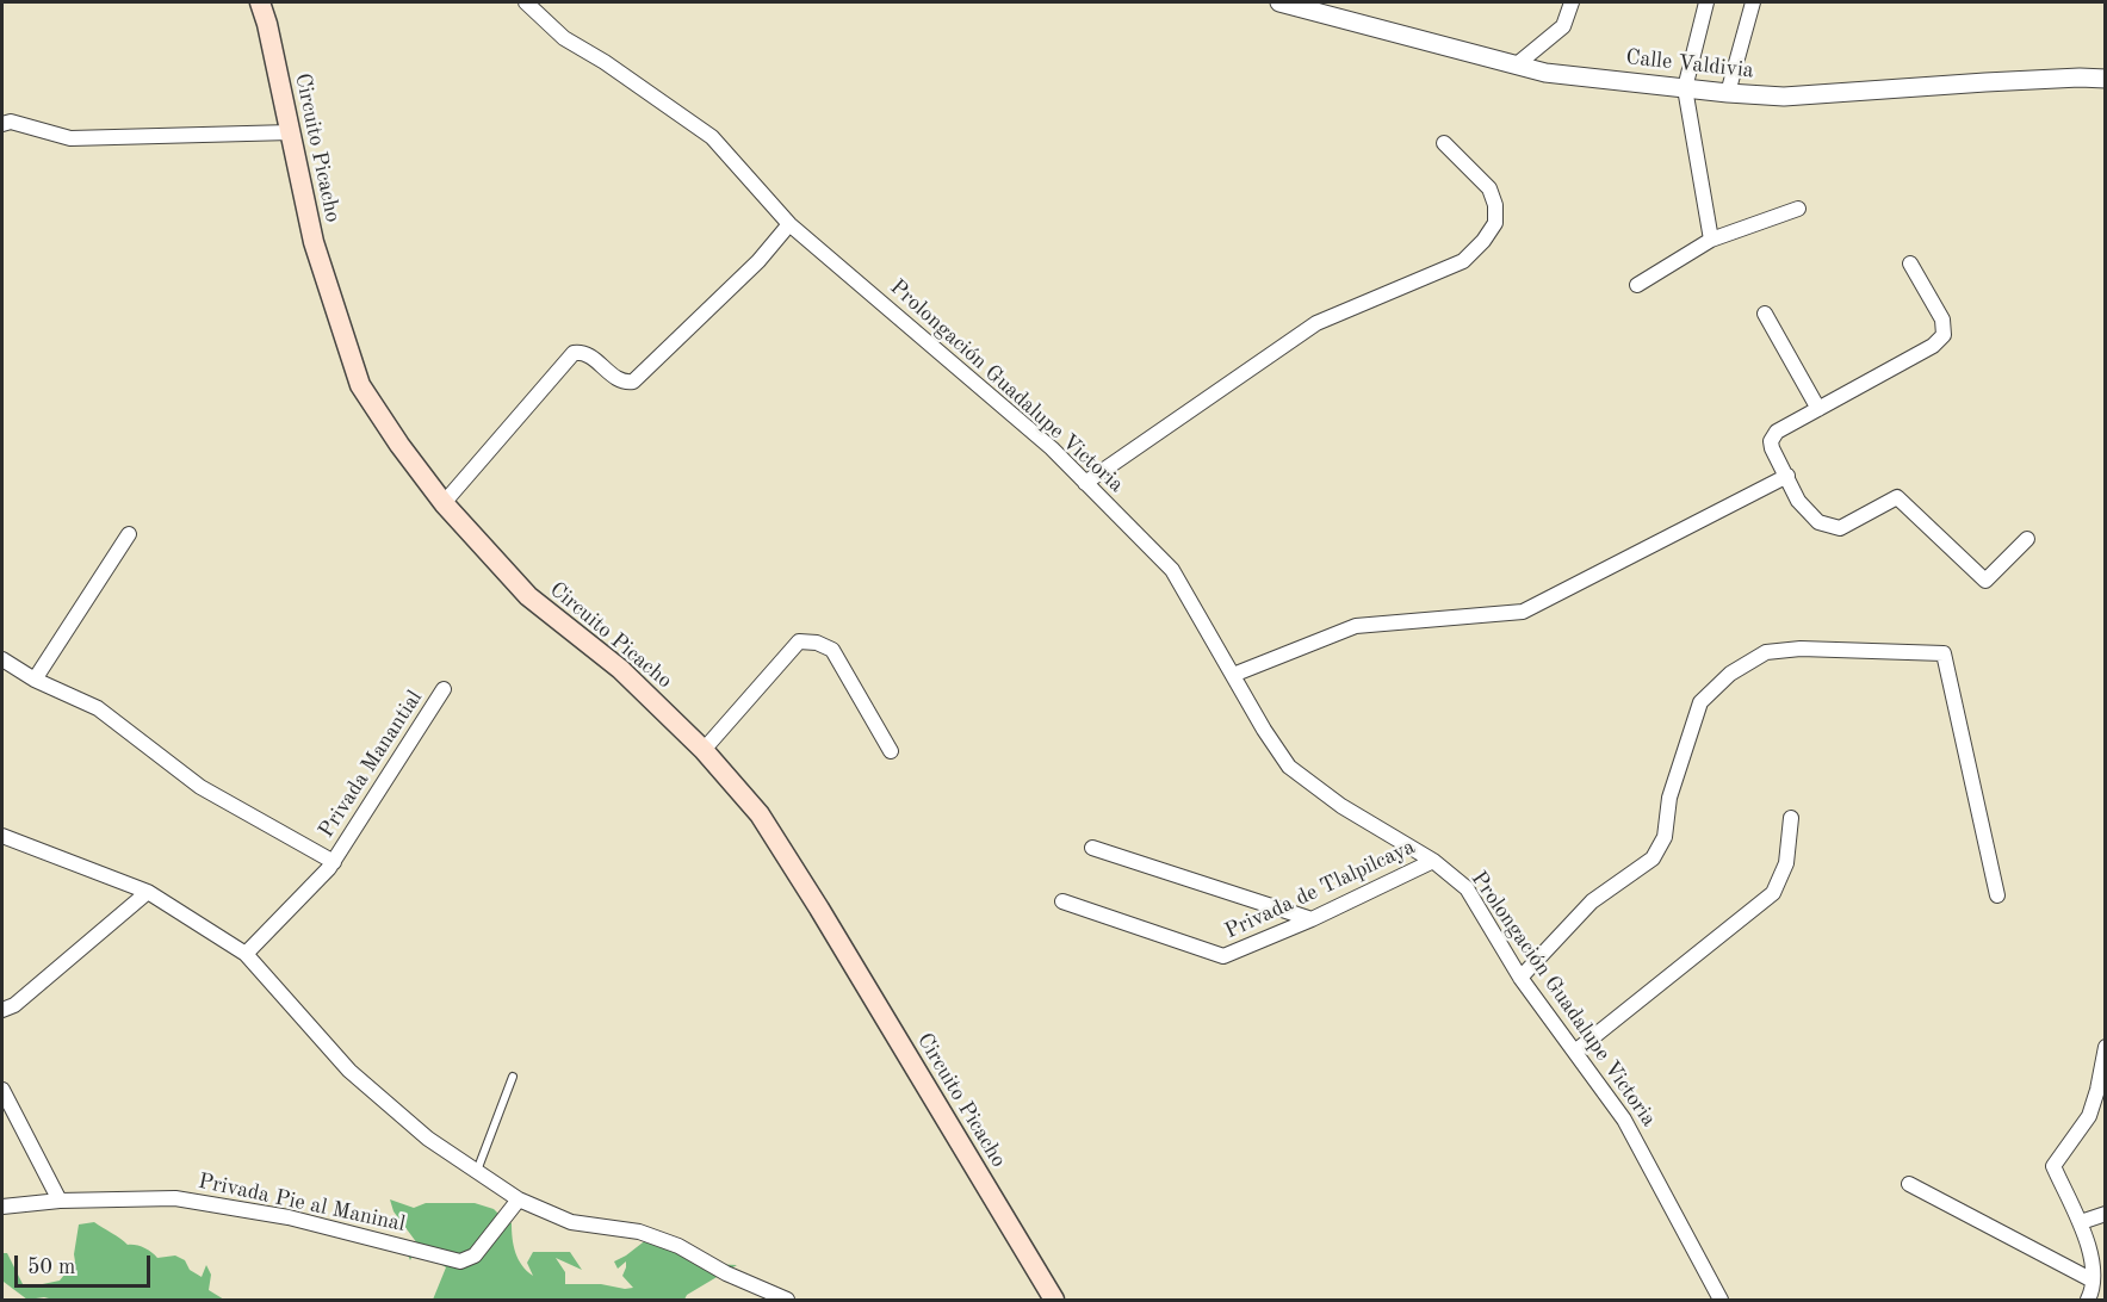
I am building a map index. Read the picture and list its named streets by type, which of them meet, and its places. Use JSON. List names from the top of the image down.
{
  "streets": {
    "main road": ["Circuito Picacho"],
    "street": [
      "Calle Valdivia",
      "Prolongación Guadalupe Victoria",
      "Privada Manantial",
      "Privada de Tlalpilcaya",
      "Privada Pie al Maninal"
    ]
  },
  "crossings": [
    ["Prolongación Guadalupe Victoria", "Privada de Tlalpilcaya"]
  ],
  "scale_bar": "50 m"
}
